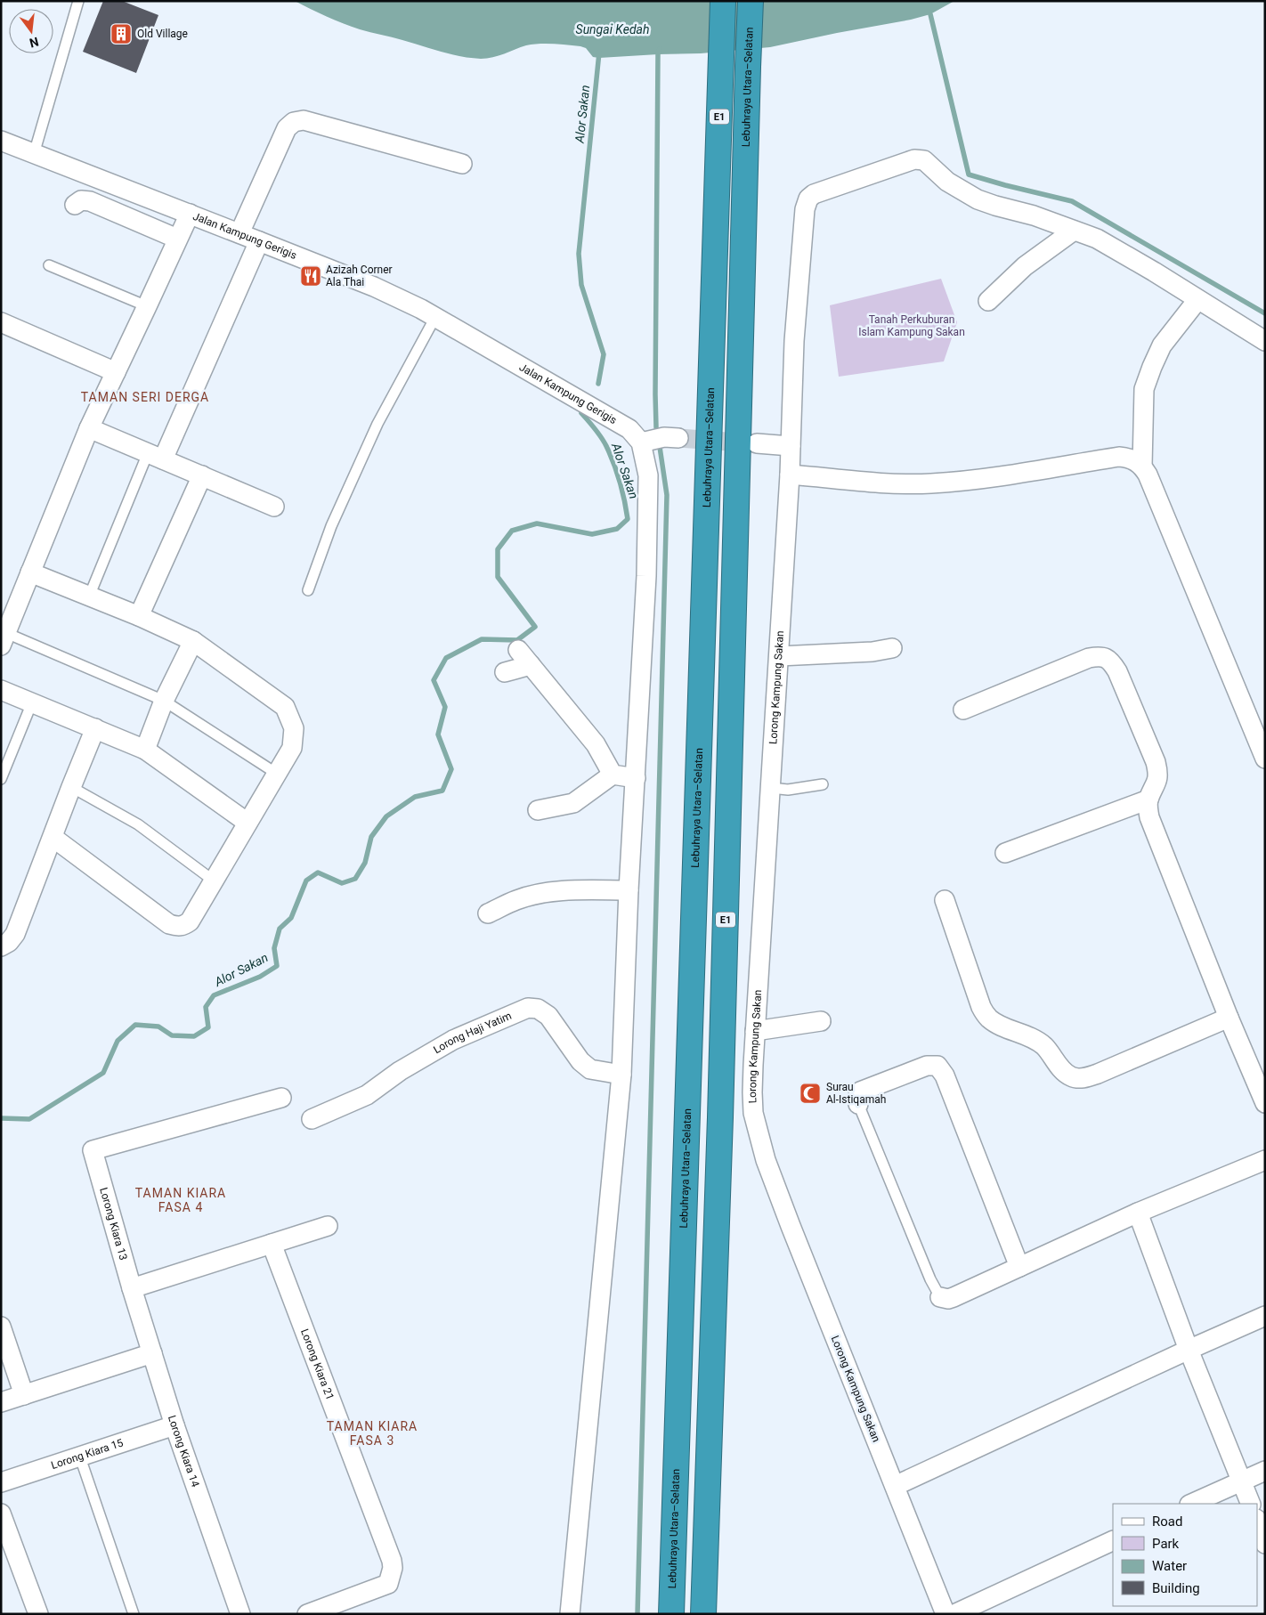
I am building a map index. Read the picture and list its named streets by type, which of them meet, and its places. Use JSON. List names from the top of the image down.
{
  "streets": {
    "highway": ["Lebuhraya Utara–Selatan", "E1"],
    "street": [
      "Jalan Kampung Gerigis",
      "Lorong Kampung Sakan",
      "Lorong Haji Yatim",
      "Lorong Kiara 13",
      "Lorong Kiara 21",
      "Lorong Kiara 14",
      "Lorong Kiara 15"
    ]
  },
  "crossings": [
    ["Lorong Kiara 13", "Lorong Kiara 14"],
    ["Lorong Kiara 14", "Lorong Kiara 15"]
  ],
  "districts": ["TAMAN SERI DERGA", "TAMAN KIARA FASA 4", "TAMAN KIARA FASA 3"],
  "water": ["Sungai Kedah", "Alor Sakan"],
  "parks": ["Tanah Perkuburan Islam Kampung Sakan"],
  "places": {
    "building": ["Old Village"],
    "restaurant": ["Azizah Corner Ala Thai"],
    "mosque": ["Surau Al-Istiqamah"]
  },
  "legend": [
    "Road",
    "Park",
    "Water",
    "Building"
  ],
  "north": "bottom"
}
